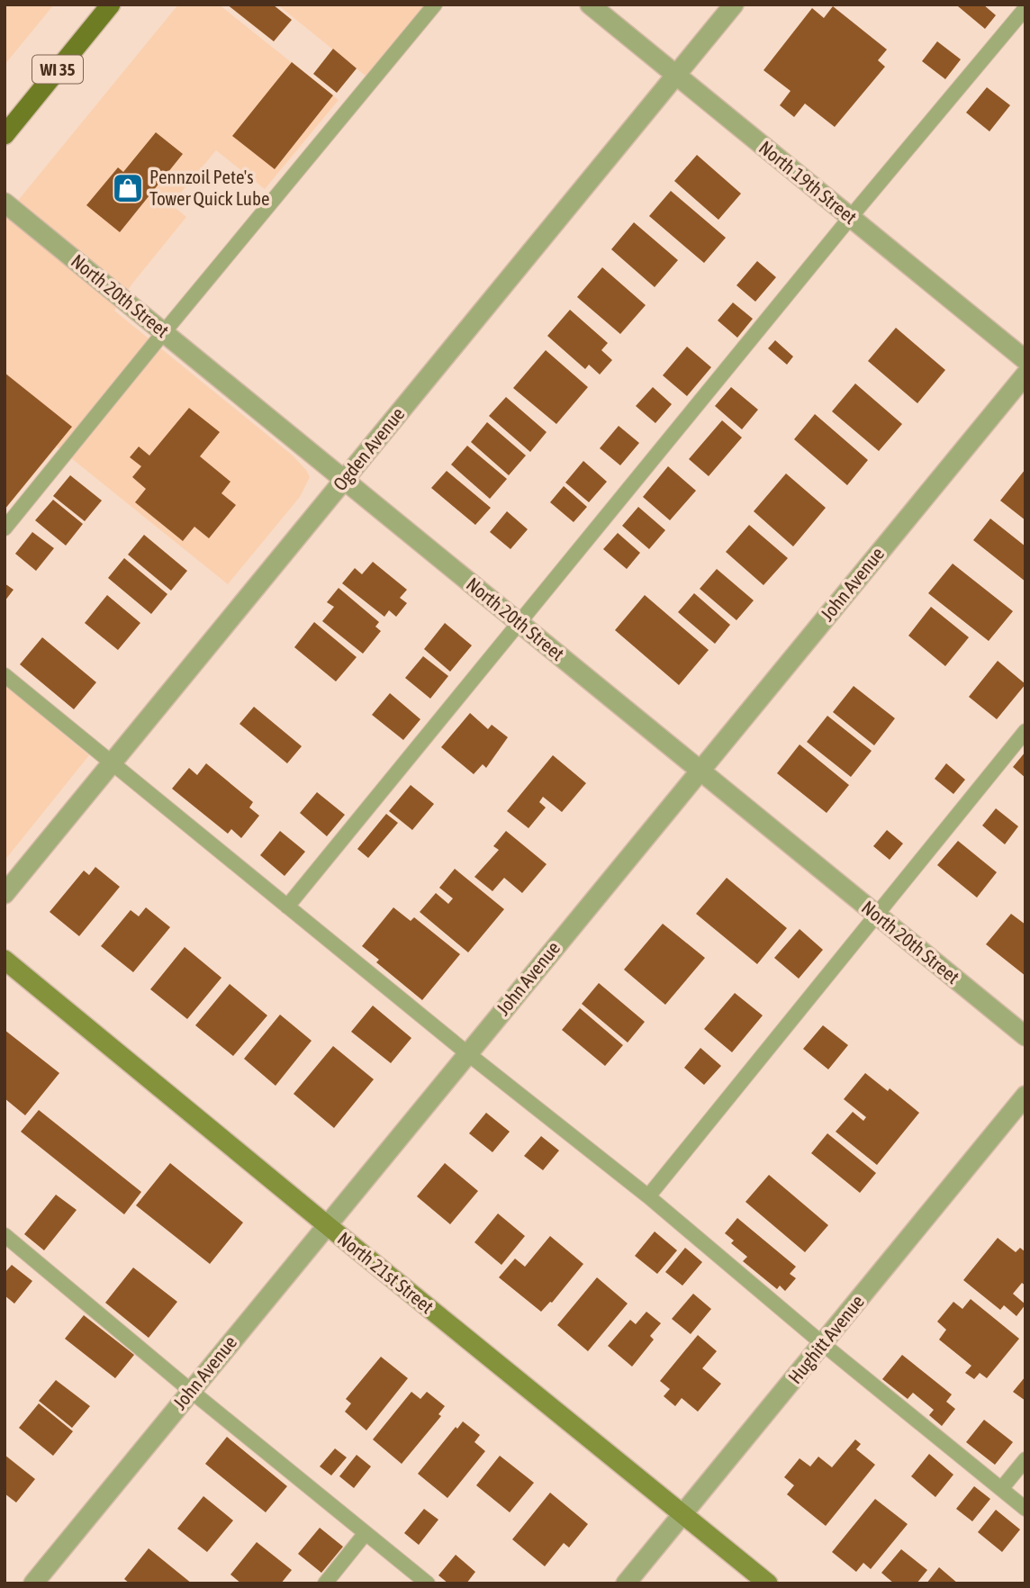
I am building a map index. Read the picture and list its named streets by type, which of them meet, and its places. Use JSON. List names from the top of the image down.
{
  "streets": {
    "main road": ["WI 35"],
    "street": [
      "North 19th Street",
      "North 20th Street",
      "Ogden Avenue",
      "John Avenue",
      "North 21st Street",
      "Hughitt Avenue"
    ]
  },
  "crossings": [
    ["North 19th Street", "Ogden Avenue"],
    ["North 20th Street", "Ogden Avenue"],
    ["North 20th Street", "John Avenue"],
    ["John Avenue", "North 21st Street"],
    ["North 21st Street", "Hughitt Avenue"]
  ],
  "places": {
    "shop": ["Pennzoil Pete's Tower Quick Lube"]
  }
}
